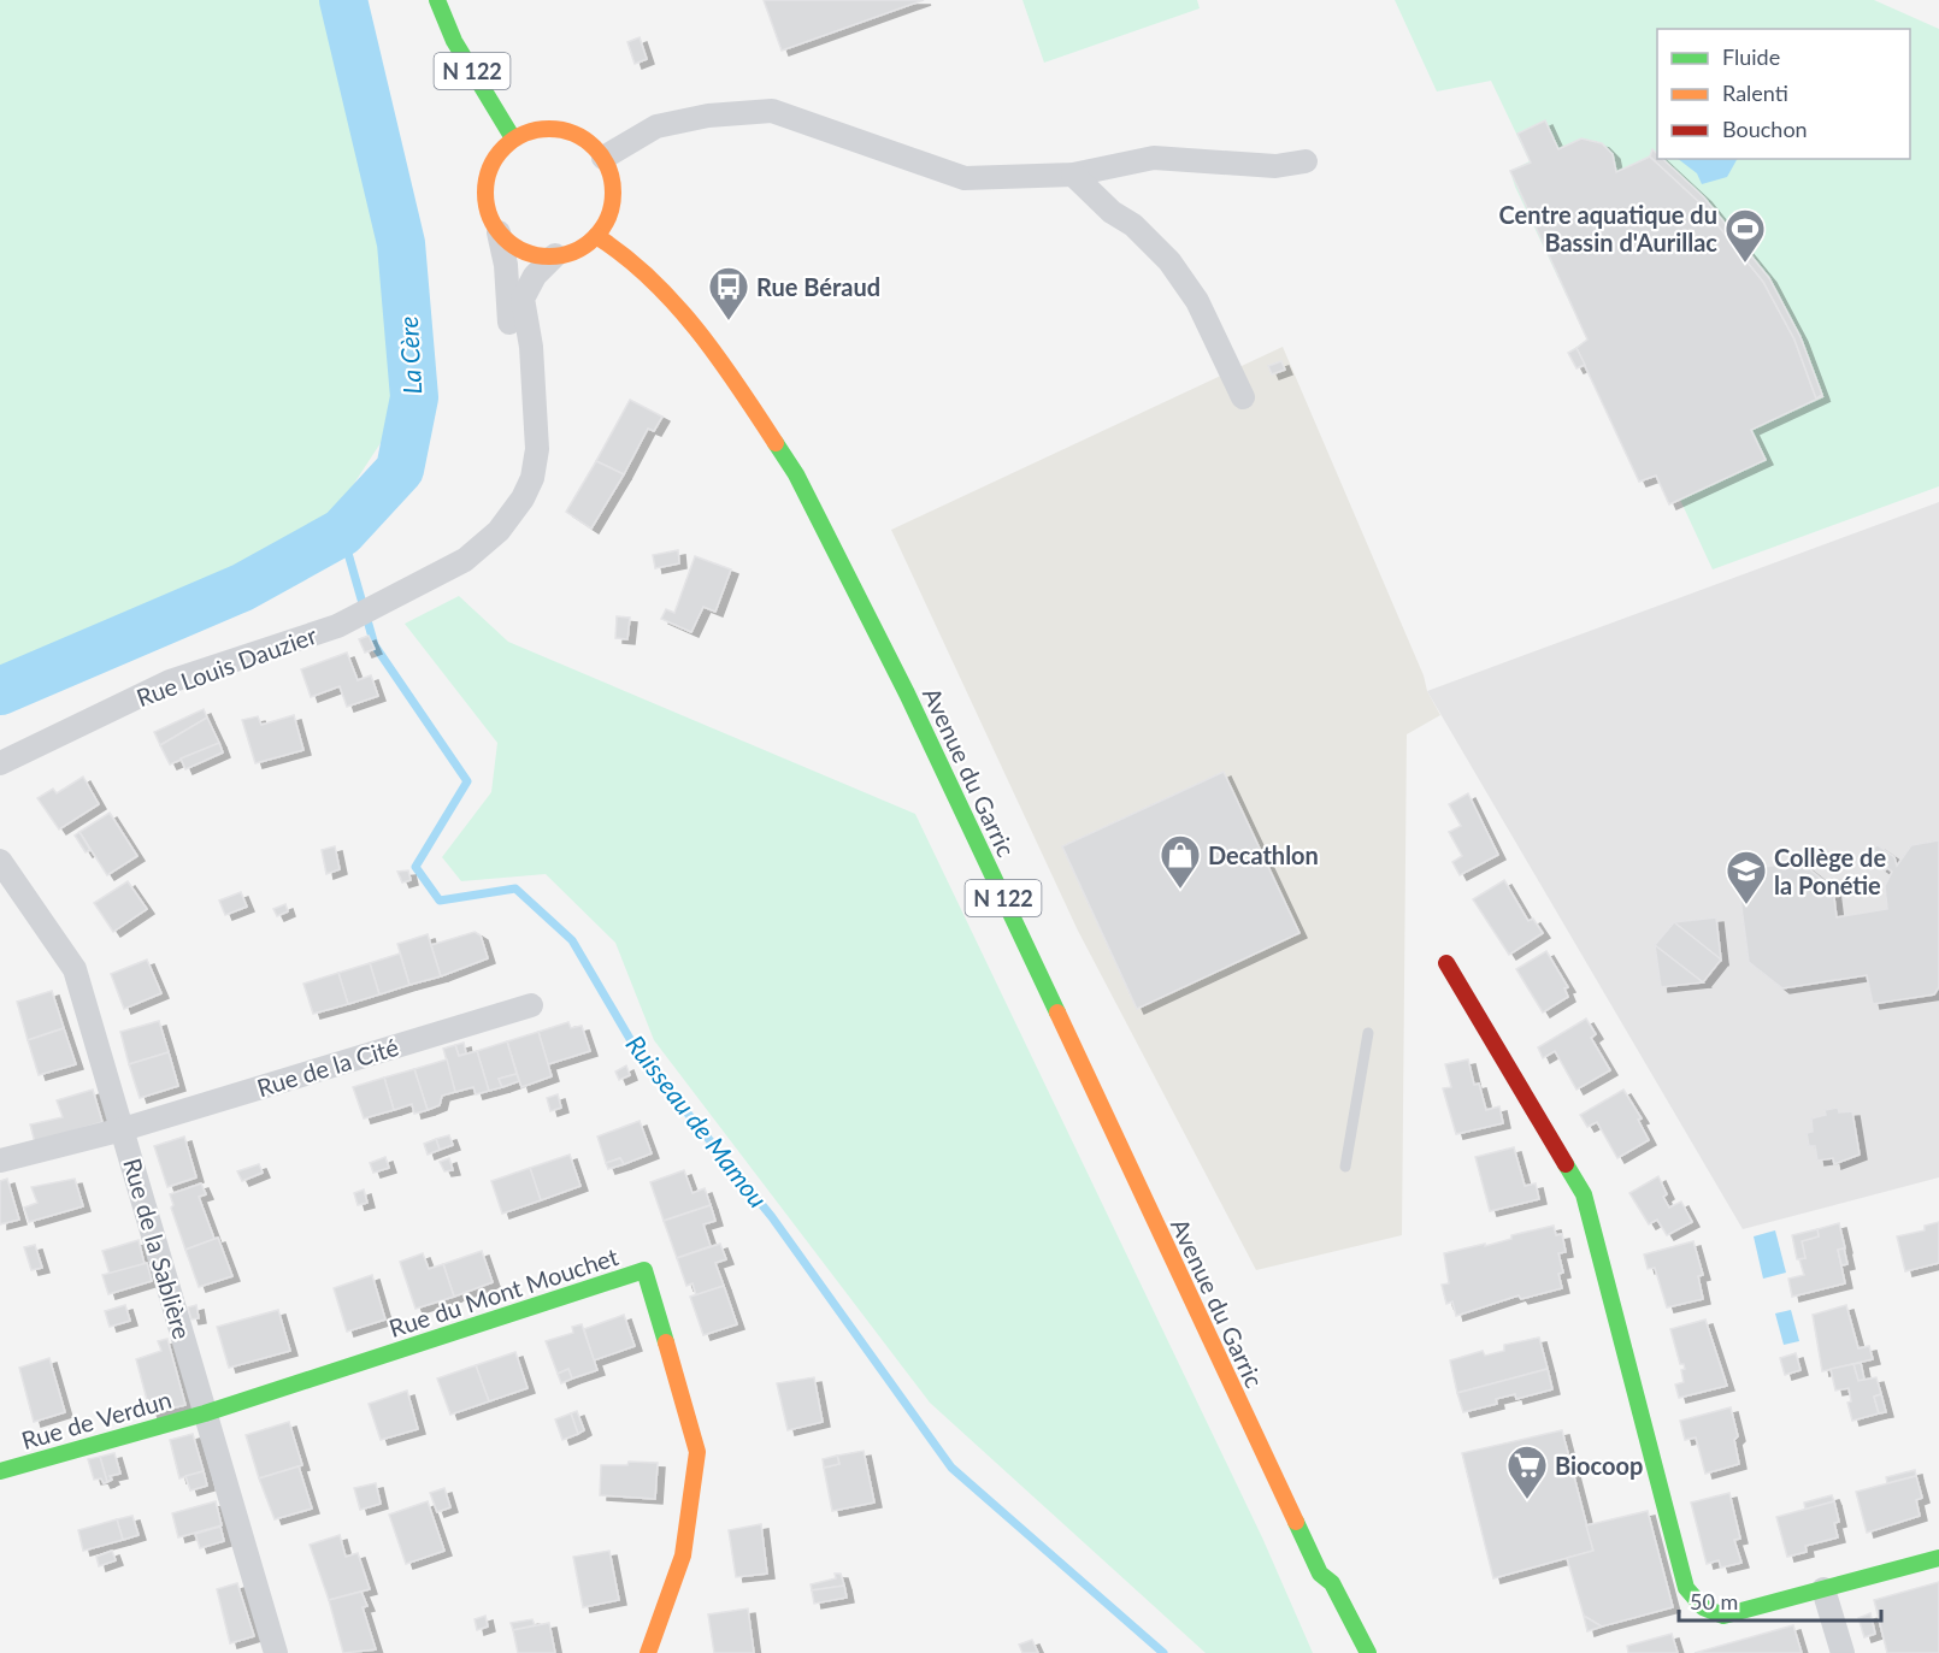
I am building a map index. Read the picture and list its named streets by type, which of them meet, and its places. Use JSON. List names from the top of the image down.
{
  "streets": {
    "main road": [
      "N 122",
      "Avenue du Garric",
      "Rue du Mont Mouchet",
      "Rue de Verdun"
    ],
    "street": ["Rue Louis Dauzier", "Rue de la Cité", "Rue de la Sablière"]
  },
  "crossings": [
    ["N 122", "Avenue du Garric"],
    ["Rue de la Cité", "Rue de la Sablière"],
    ["Rue de la Sablière", "Rue du Mont Mouchet"],
    ["Rue de la Sablière", "Rue de Verdun"],
    ["Rue du Mont Mouchet", "Rue de Verdun"]
  ],
  "water": ["La Cère", "Ruisseau de Mamou"],
  "places": {
    "sports": ["Centre aquatique du Bassin d'Aurillac"],
    "bus stop": ["Rue Béraud"],
    "shop": ["Decathlon"],
    "school or university": ["Collège de la Ponétie"],
    "supermarket": ["Biocoop"]
  },
  "legend": ["Fluide", "Ralenti", "Bouchon"],
  "scale_bar": "50 m"
}
